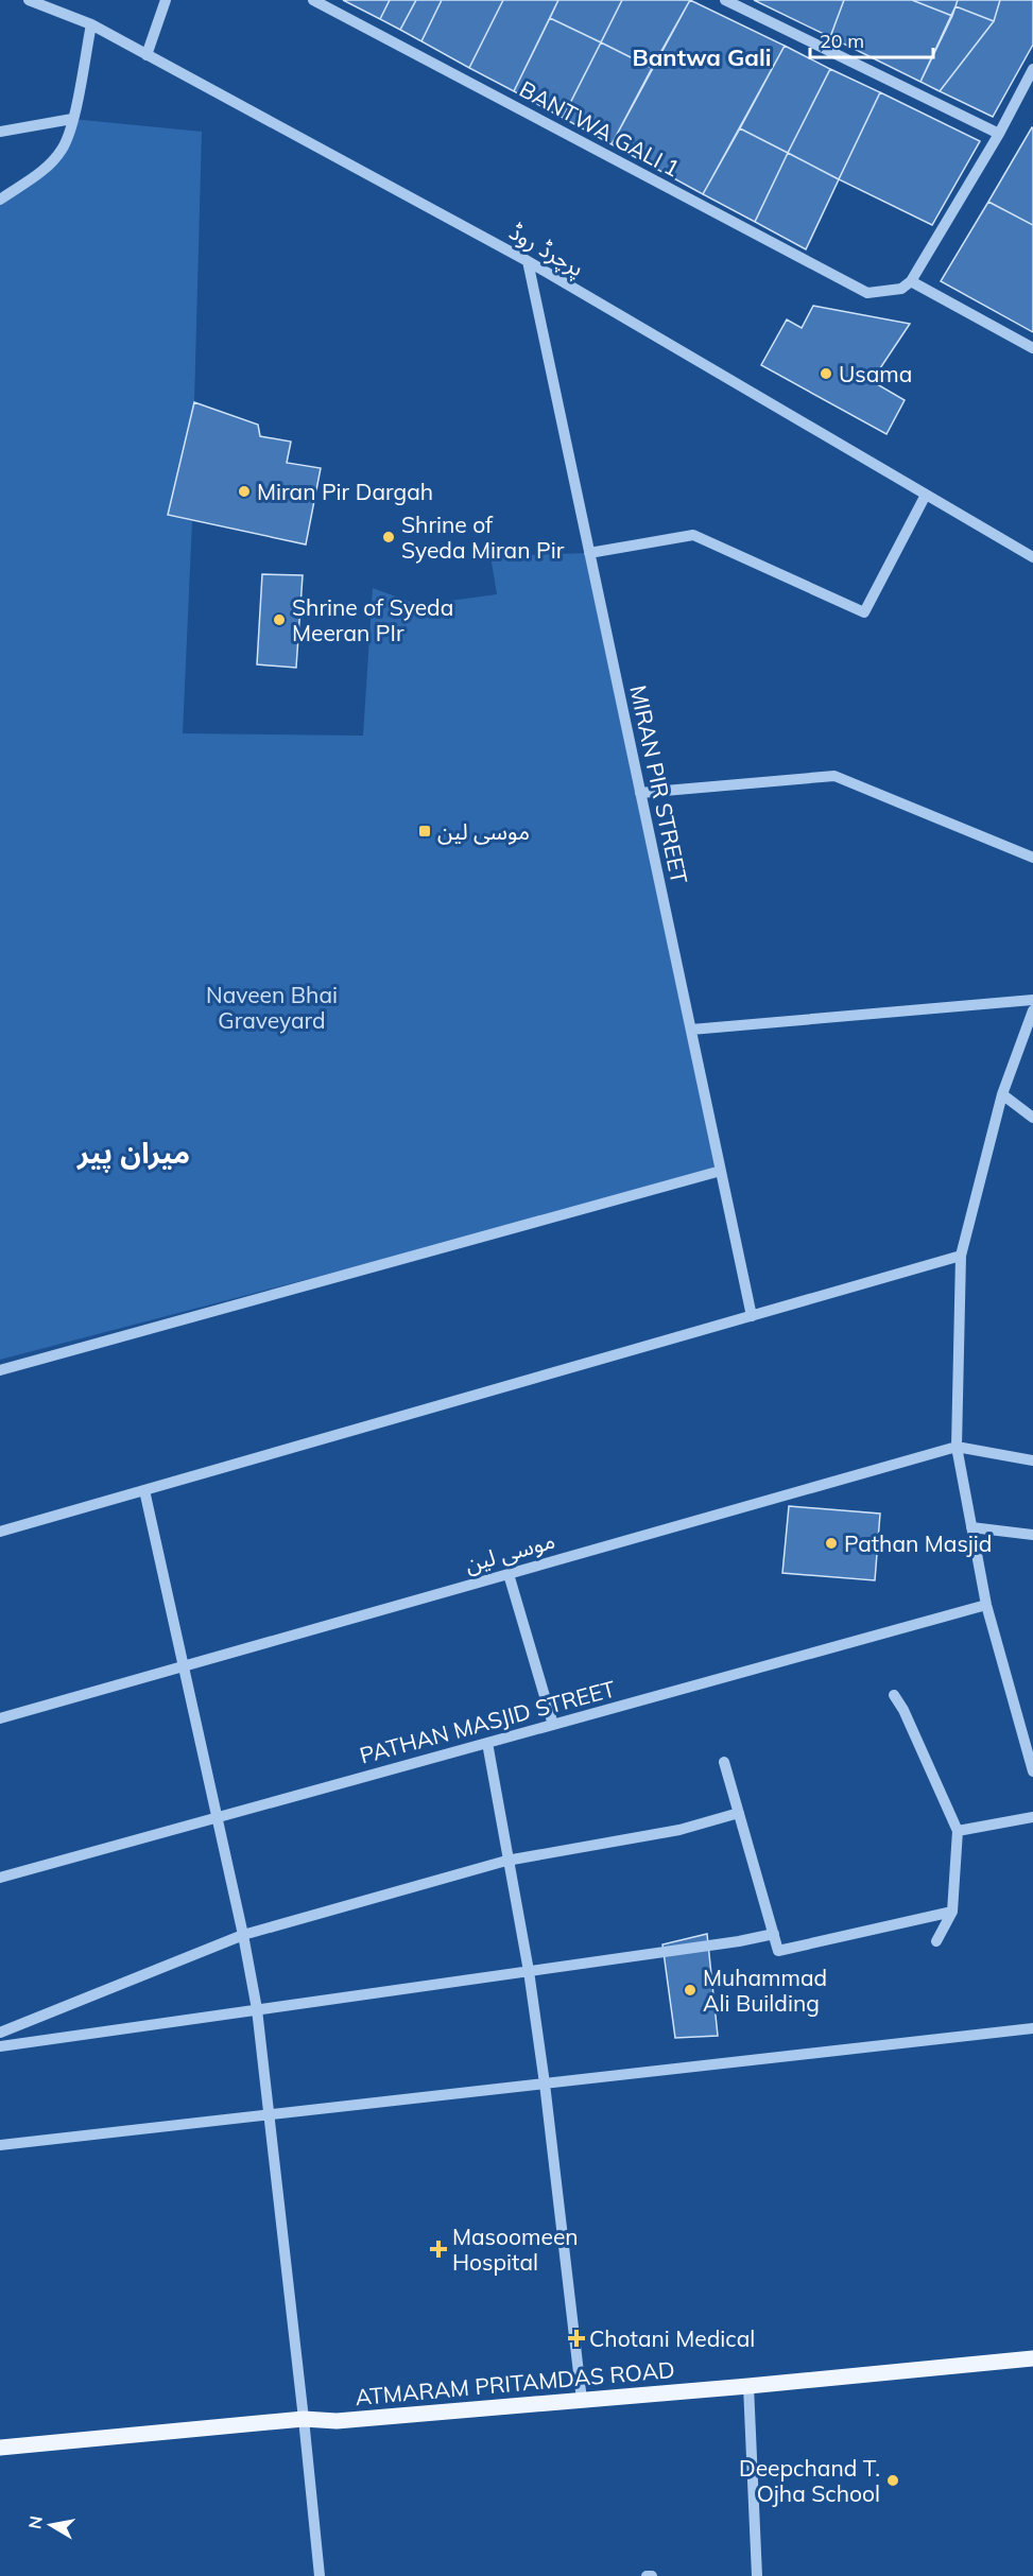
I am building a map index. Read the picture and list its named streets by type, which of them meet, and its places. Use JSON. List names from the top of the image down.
{
  "streets": {
    "main road": ["ATMARAM PRITAMDAS ROAD"],
    "street": [
      "BANTWA GALI 1",
      "پرچرڈ روڈ",
      "MIRAN PIR STREET",
      "موسی لین",
      "PATHAN MASJID STREET"
    ]
  },
  "crossings": [
    ["پرچرڈ روڈ", "MIRAN PIR STREET"]
  ],
  "districts": ["Bantwa Gali", "میران پیر"],
  "parks": ["Naveen Bhai Graveyard"],
  "places": {
    "other": [
      "Usama",
      "Miran Pir Dargah",
      "Shrine of Syeda Miran Pir",
      "Shrine of Syeda Meeran PIr",
      "Pathan Masjid",
      "Muhammad Ali Building",
      "Deepchand T. Ojha School"
    ],
    "transit": ["موسی لین"],
    "health": ["Masoomeen Hospital", "Chotani Medical"]
  },
  "scale_bar": "20 m",
  "north": "left"
}
